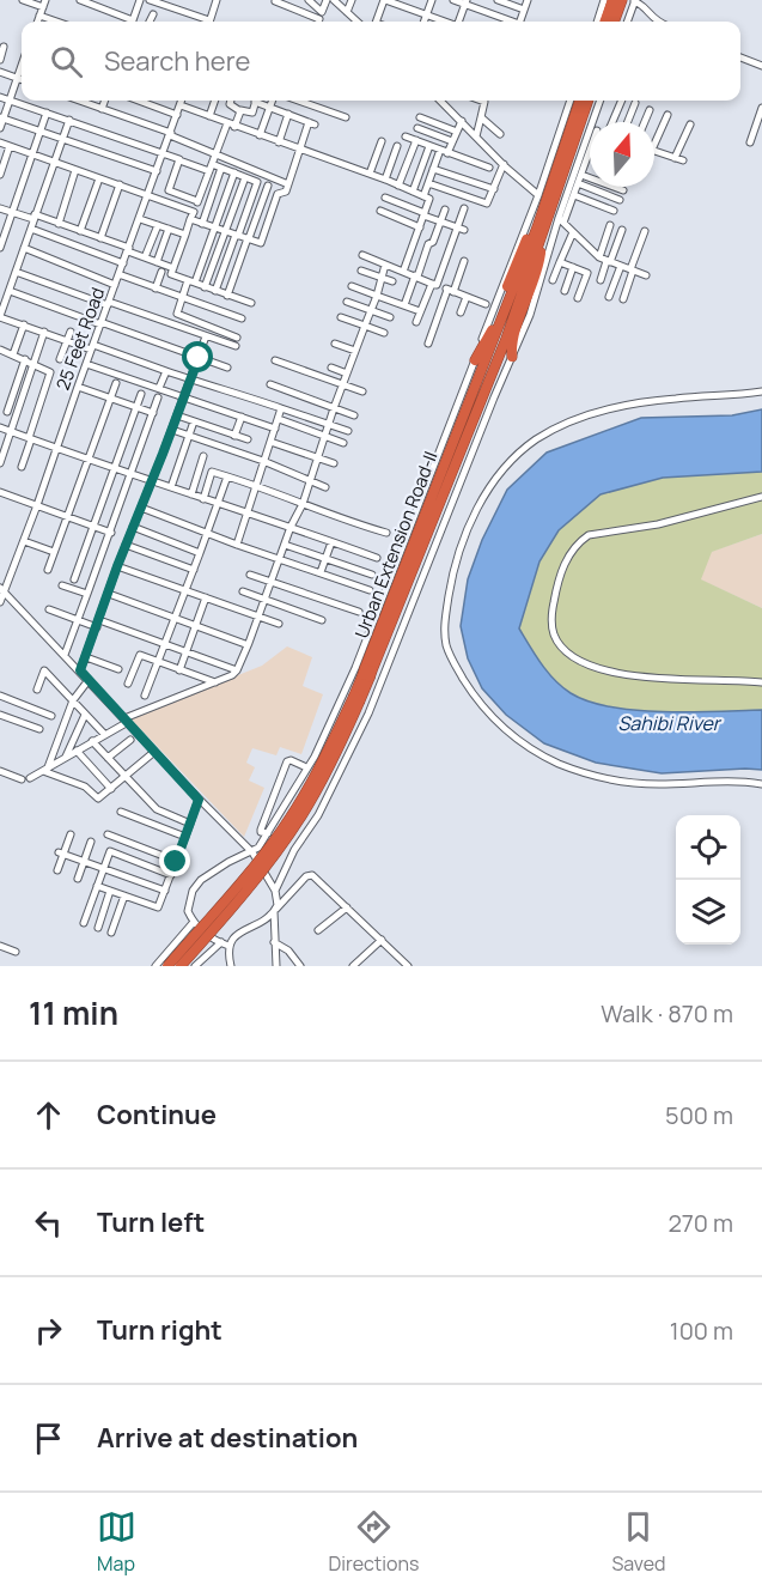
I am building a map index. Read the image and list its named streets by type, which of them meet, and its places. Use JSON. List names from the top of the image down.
{
  "streets": {
    "highway": ["Urban Extension Road-II"],
    "street": ["25 Feet Road"]
  },
  "water": ["Sahibi River"],
  "north": "top",
  "page": {
    "search": "Search here",
    "heading": ["11 min", "Walk · 870 m"],
    "list": [
      ["Continue", "500 m"],
      ["Turn left", "270 m"],
      ["Turn right", "100 m"],
      "Arrive at destination"
    ],
    "nav": ["Map", "Directions", "Saved"]
  }
}
